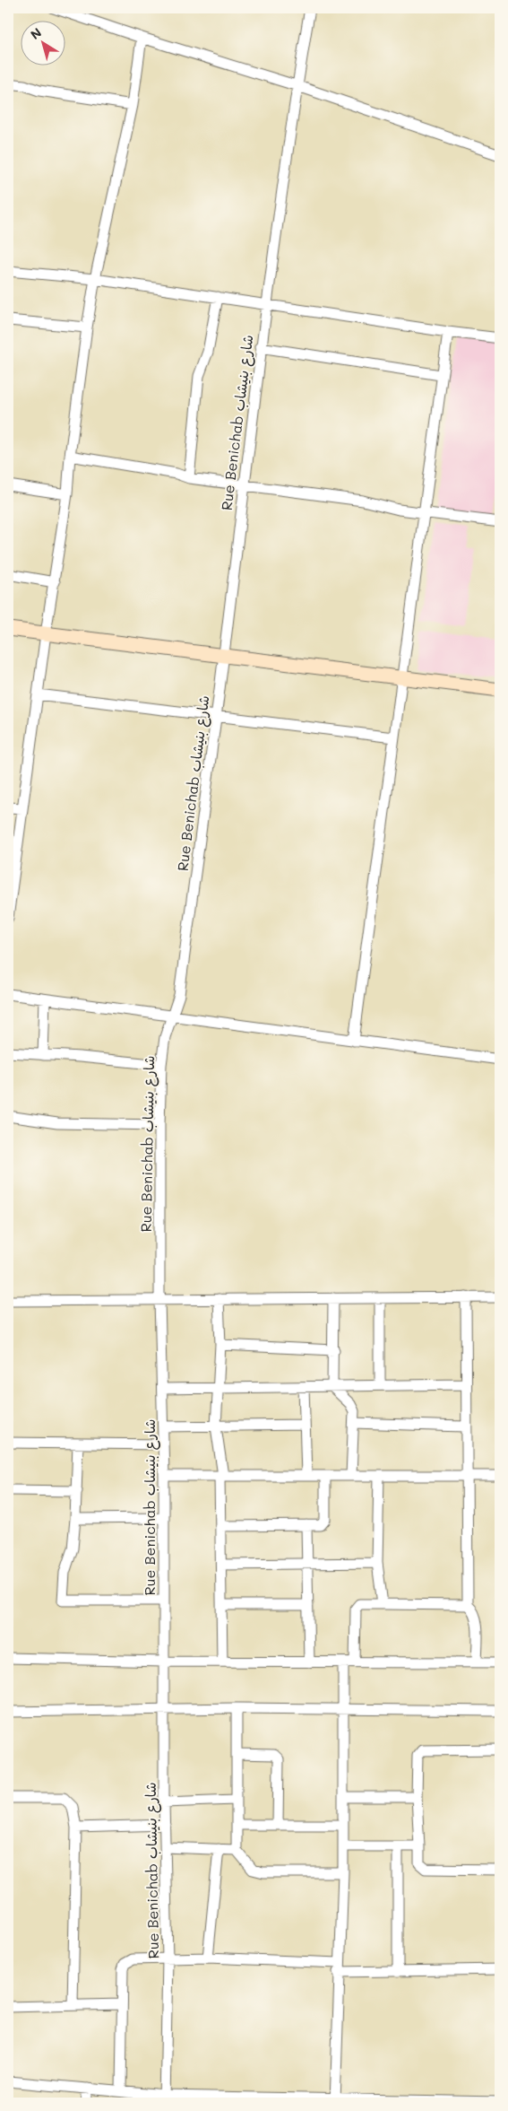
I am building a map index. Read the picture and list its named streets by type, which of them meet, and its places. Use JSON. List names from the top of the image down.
{
  "streets": {
    "street": ["Rue Benichab شارع بنيشاب"]
  },
  "north": "top left"
}
